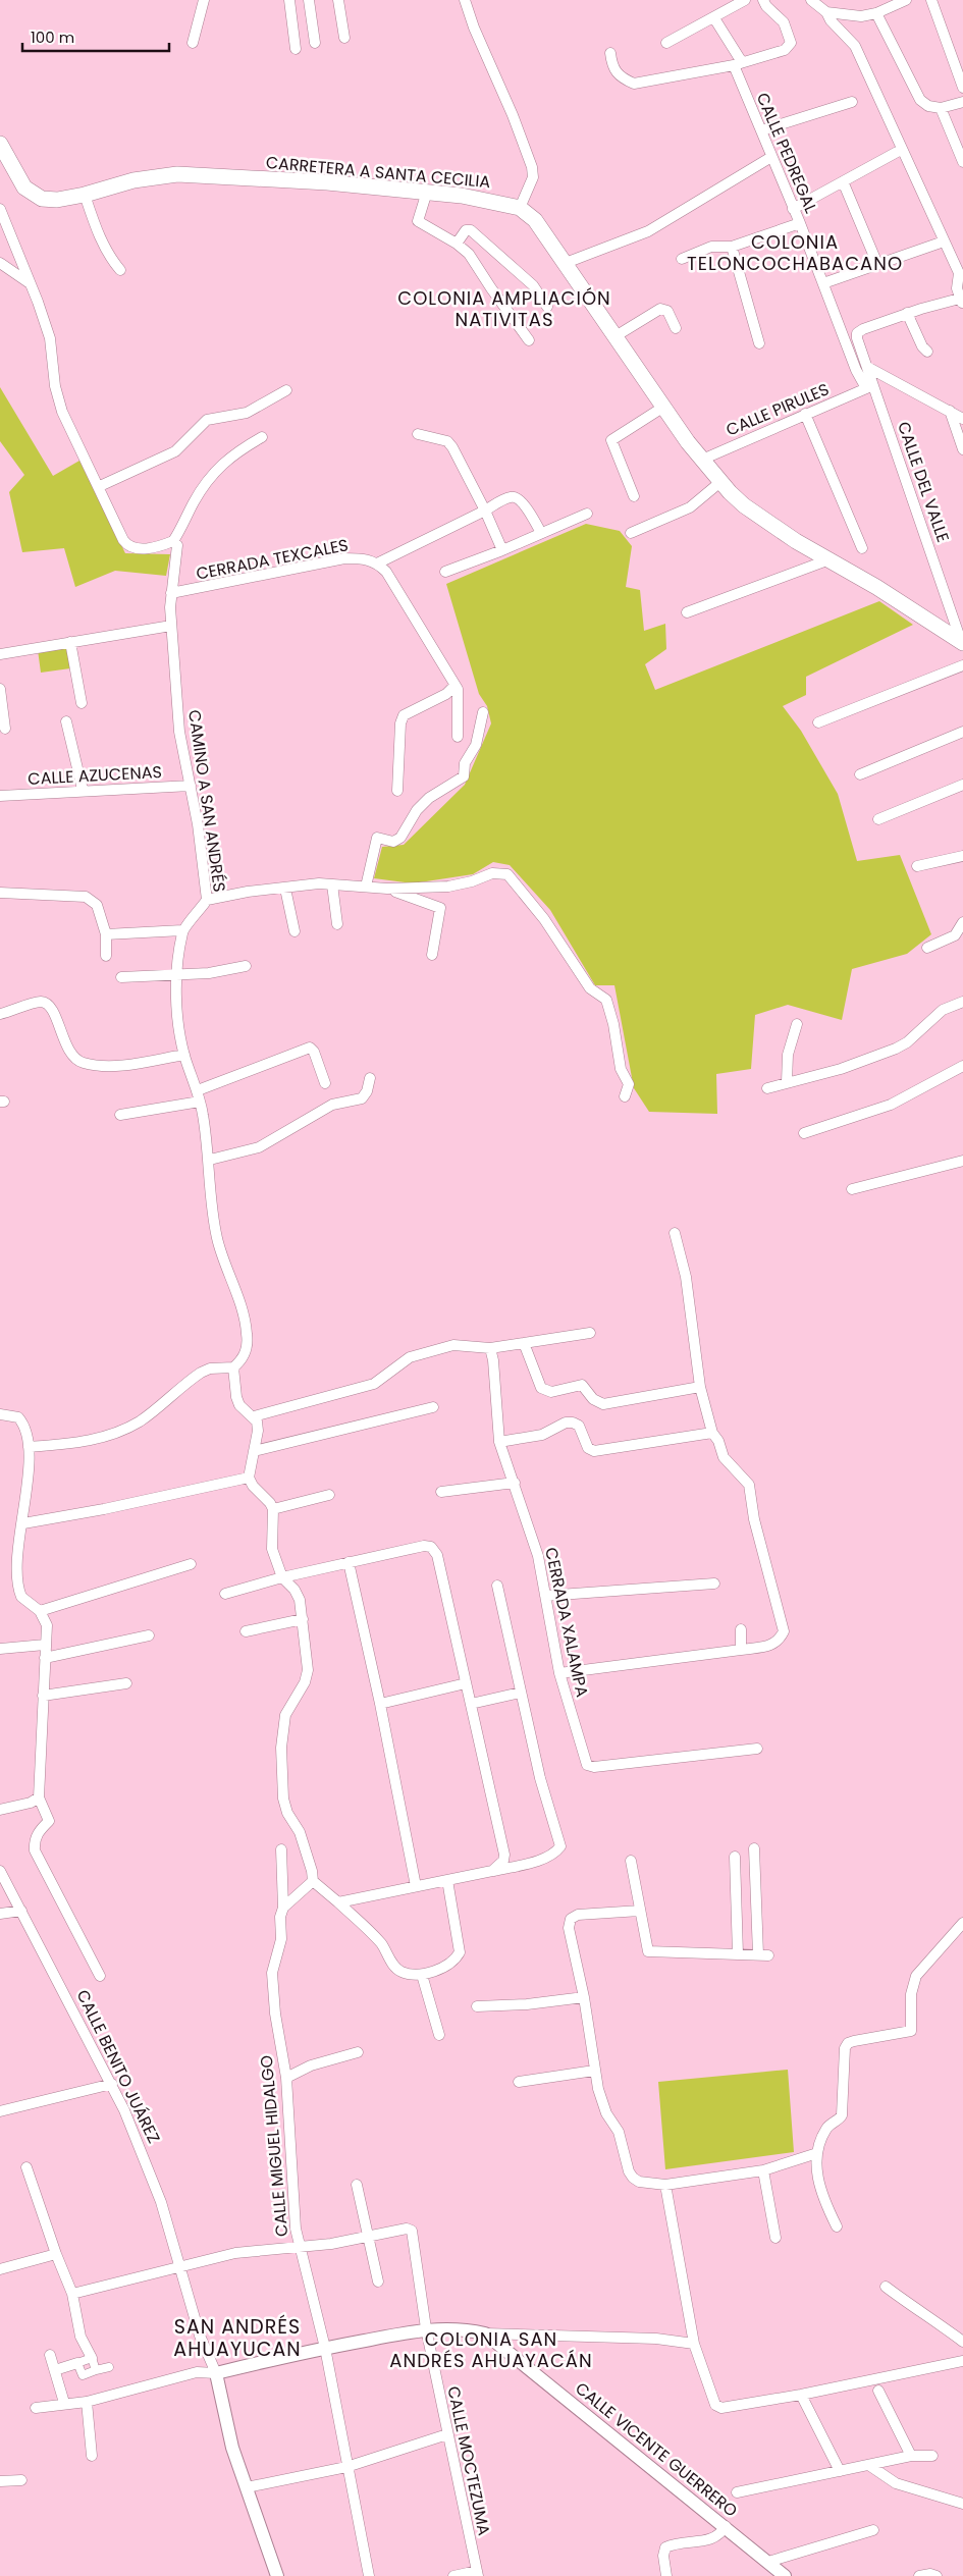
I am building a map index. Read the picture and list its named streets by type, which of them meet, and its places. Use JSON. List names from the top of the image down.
{
  "streets": {
    "main road": ["CARRETERA A SANTA CECILIA"],
    "street": [
      "CALLE PEDREGAL",
      "CALLE PIRULES",
      "CALLE DEL VALLE",
      "CERRADA TEXCALES",
      "CALLE AZUCENAS",
      "CAMINO A SAN ANDRÉS",
      "CERRADA XALAMPA",
      "CALLE BENITO JUÁREZ",
      "CALLE MIGUEL HIDALGO",
      "CALLE VICENTE GUERRERO",
      "CALLE MOCTEZUMA"
    ]
  },
  "crossings": [
    ["CALLE PEDREGAL", "CALLE PIRULES"],
    ["CALLE PEDREGAL", "CALLE DEL VALLE"],
    ["CARRETERA A SANTA CECILIA", "CALLE PIRULES"],
    ["CARRETERA A SANTA CECILIA", "CALLE DEL VALLE"],
    ["CALLE PIRULES", "CALLE DEL VALLE"],
    ["CERRADA TEXCALES", "CAMINO A SAN ANDRÉS"],
    ["CALLE AZUCENAS", "CAMINO A SAN ANDRÉS"],
    ["CALLE BENITO JUÁREZ", "CALLE VICENTE GUERRERO"],
    ["CALLE MIGUEL HIDALGO", "CALLE VICENTE GUERRERO"],
    ["CALLE VICENTE GUERRERO", "CALLE MOCTEZUMA"]
  ],
  "districts": [
    "COLONIA TELONCOCHABACANO",
    "COLONIA AMPLIACIÓN NATIVITAS",
    "SAN ANDRÉS AHUAYUCAN",
    "COLONIA SAN ANDRÉS AHUAYACÁN"
  ],
  "scale_bar": "100 m"
}
